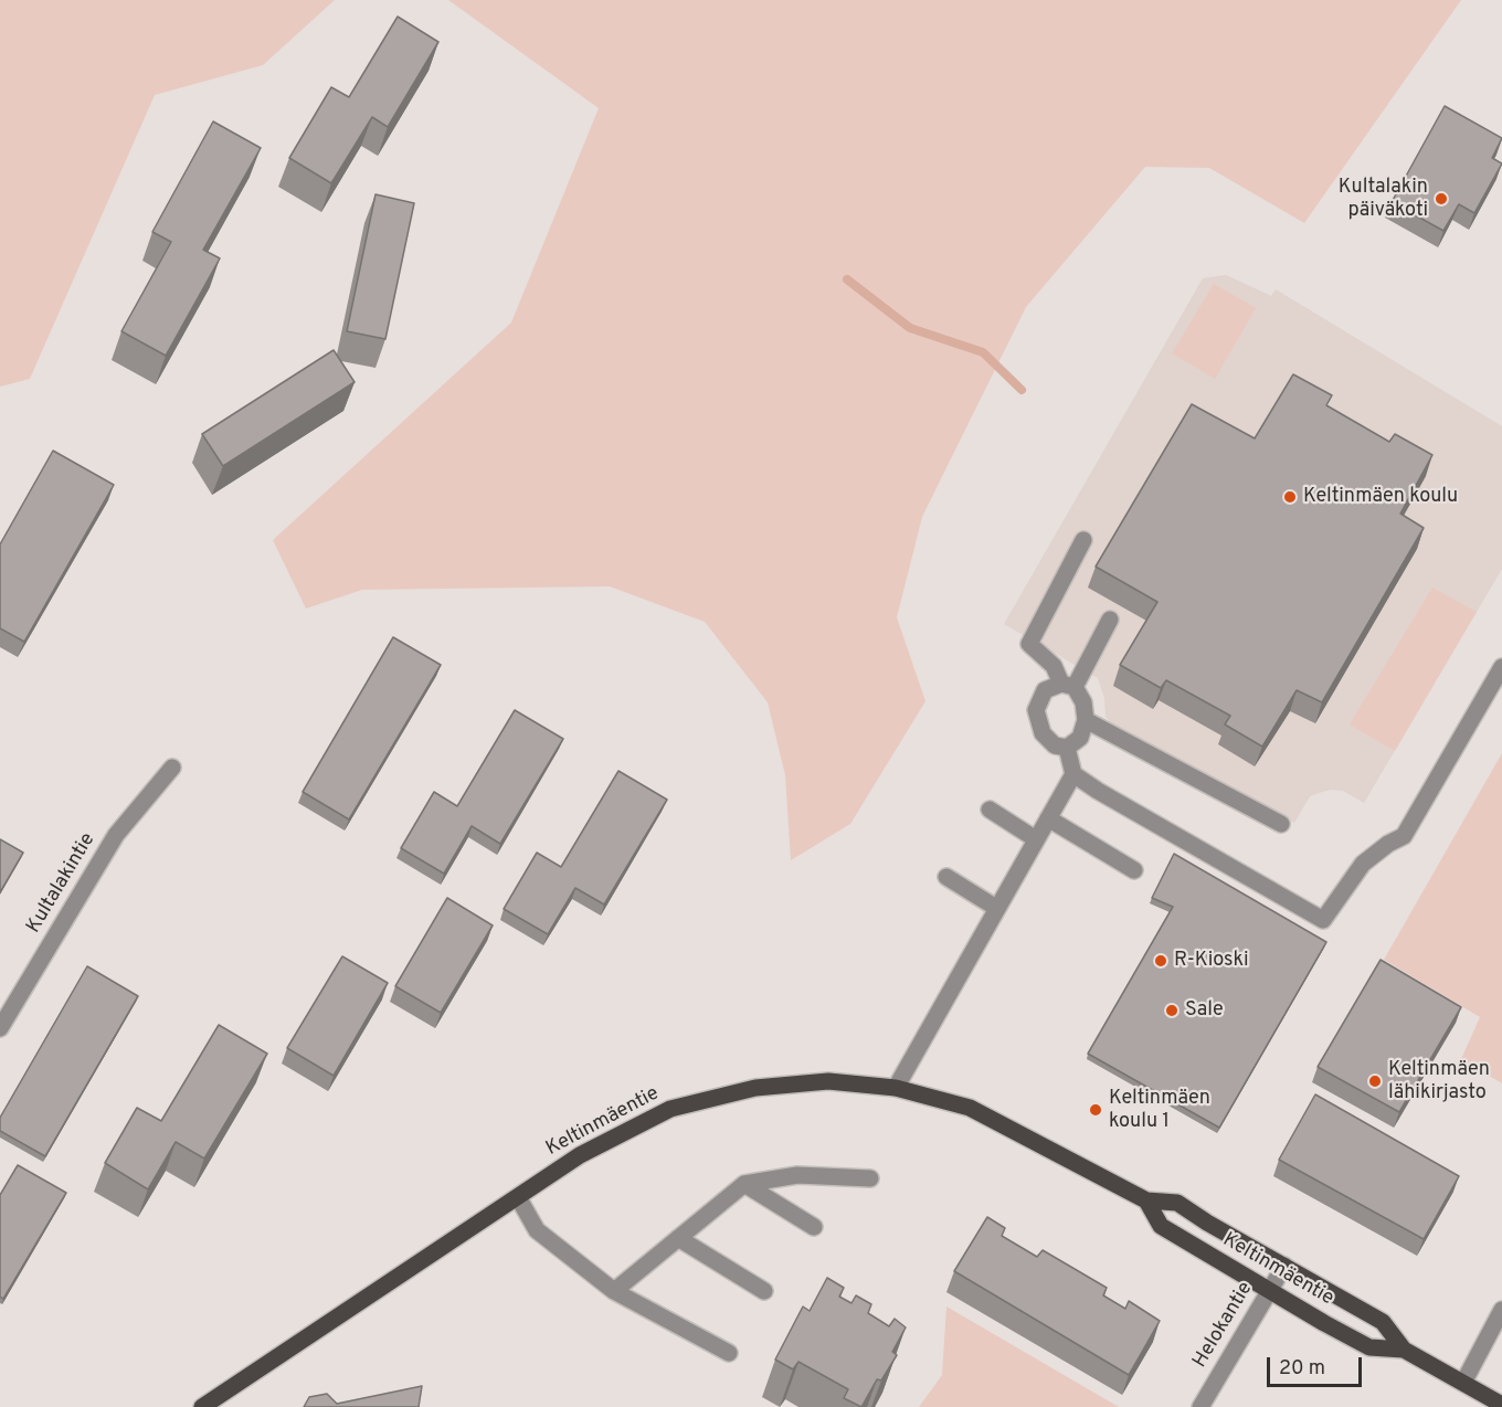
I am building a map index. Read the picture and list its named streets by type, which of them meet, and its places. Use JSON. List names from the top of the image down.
{
  "streets": {
    "main road": ["Keltinmäentie"],
    "street": ["Kultalakintie", "Helokantie"]
  },
  "crossings": [
    ["Keltinmäentie", "Helokantie"]
  ],
  "places": [
    "Kultalakin päiväkoti",
    "Keltinmäen koulu",
    "R-Kioski",
    "Sale",
    "Keltinmäen lähikirjasto",
    "Keltinmäen koulu 1"
  ],
  "scale_bar": "20 m"
}
